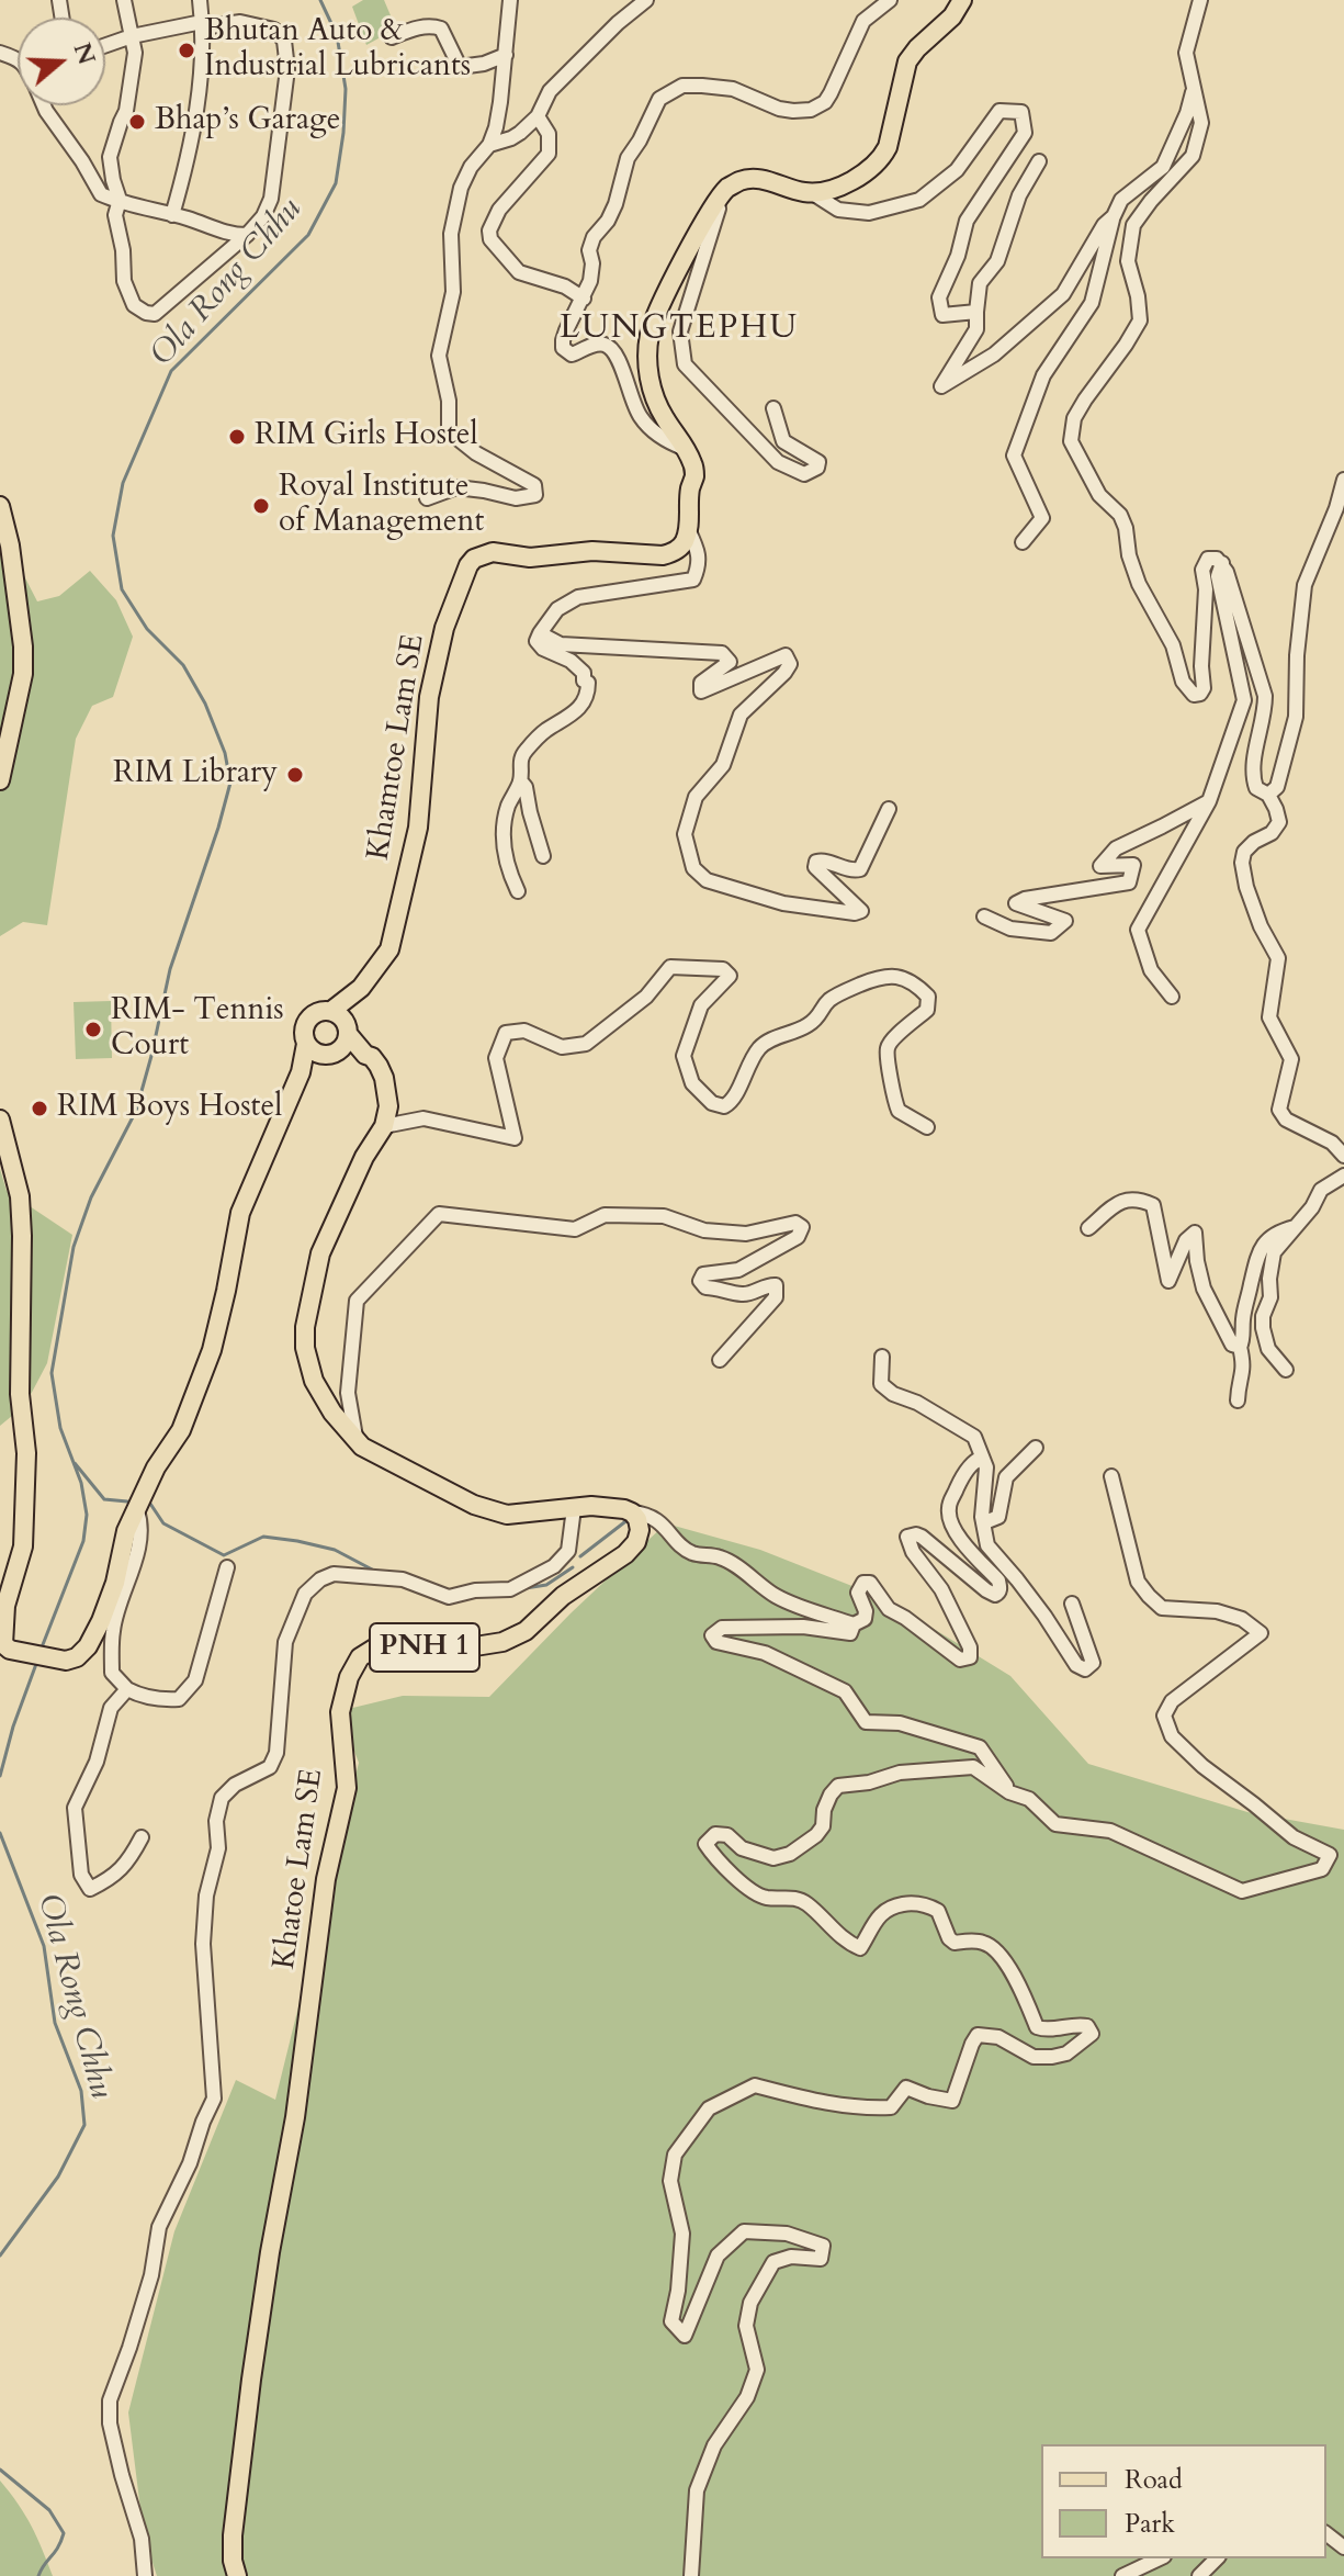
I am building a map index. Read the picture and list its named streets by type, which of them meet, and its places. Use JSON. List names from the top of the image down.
{
  "streets": {
    "main road": ["Khamtoe Lam SE", "PNH 1", "Khatoe Lam SE"]
  },
  "districts": ["LUNGTEPHU"],
  "water": ["Ola Rong Chhu"],
  "places": [
    "Bhutan Auto & Industrial Lubricants",
    "Bhap’s Garage",
    "RIM Girls Hostel",
    "Royal Institute of Management",
    "RIM Library",
    "RIM- Tennis Court",
    "RIM Boys Hostel"
  ],
  "legend": ["Road", "Park"],
  "north": "right"
}
